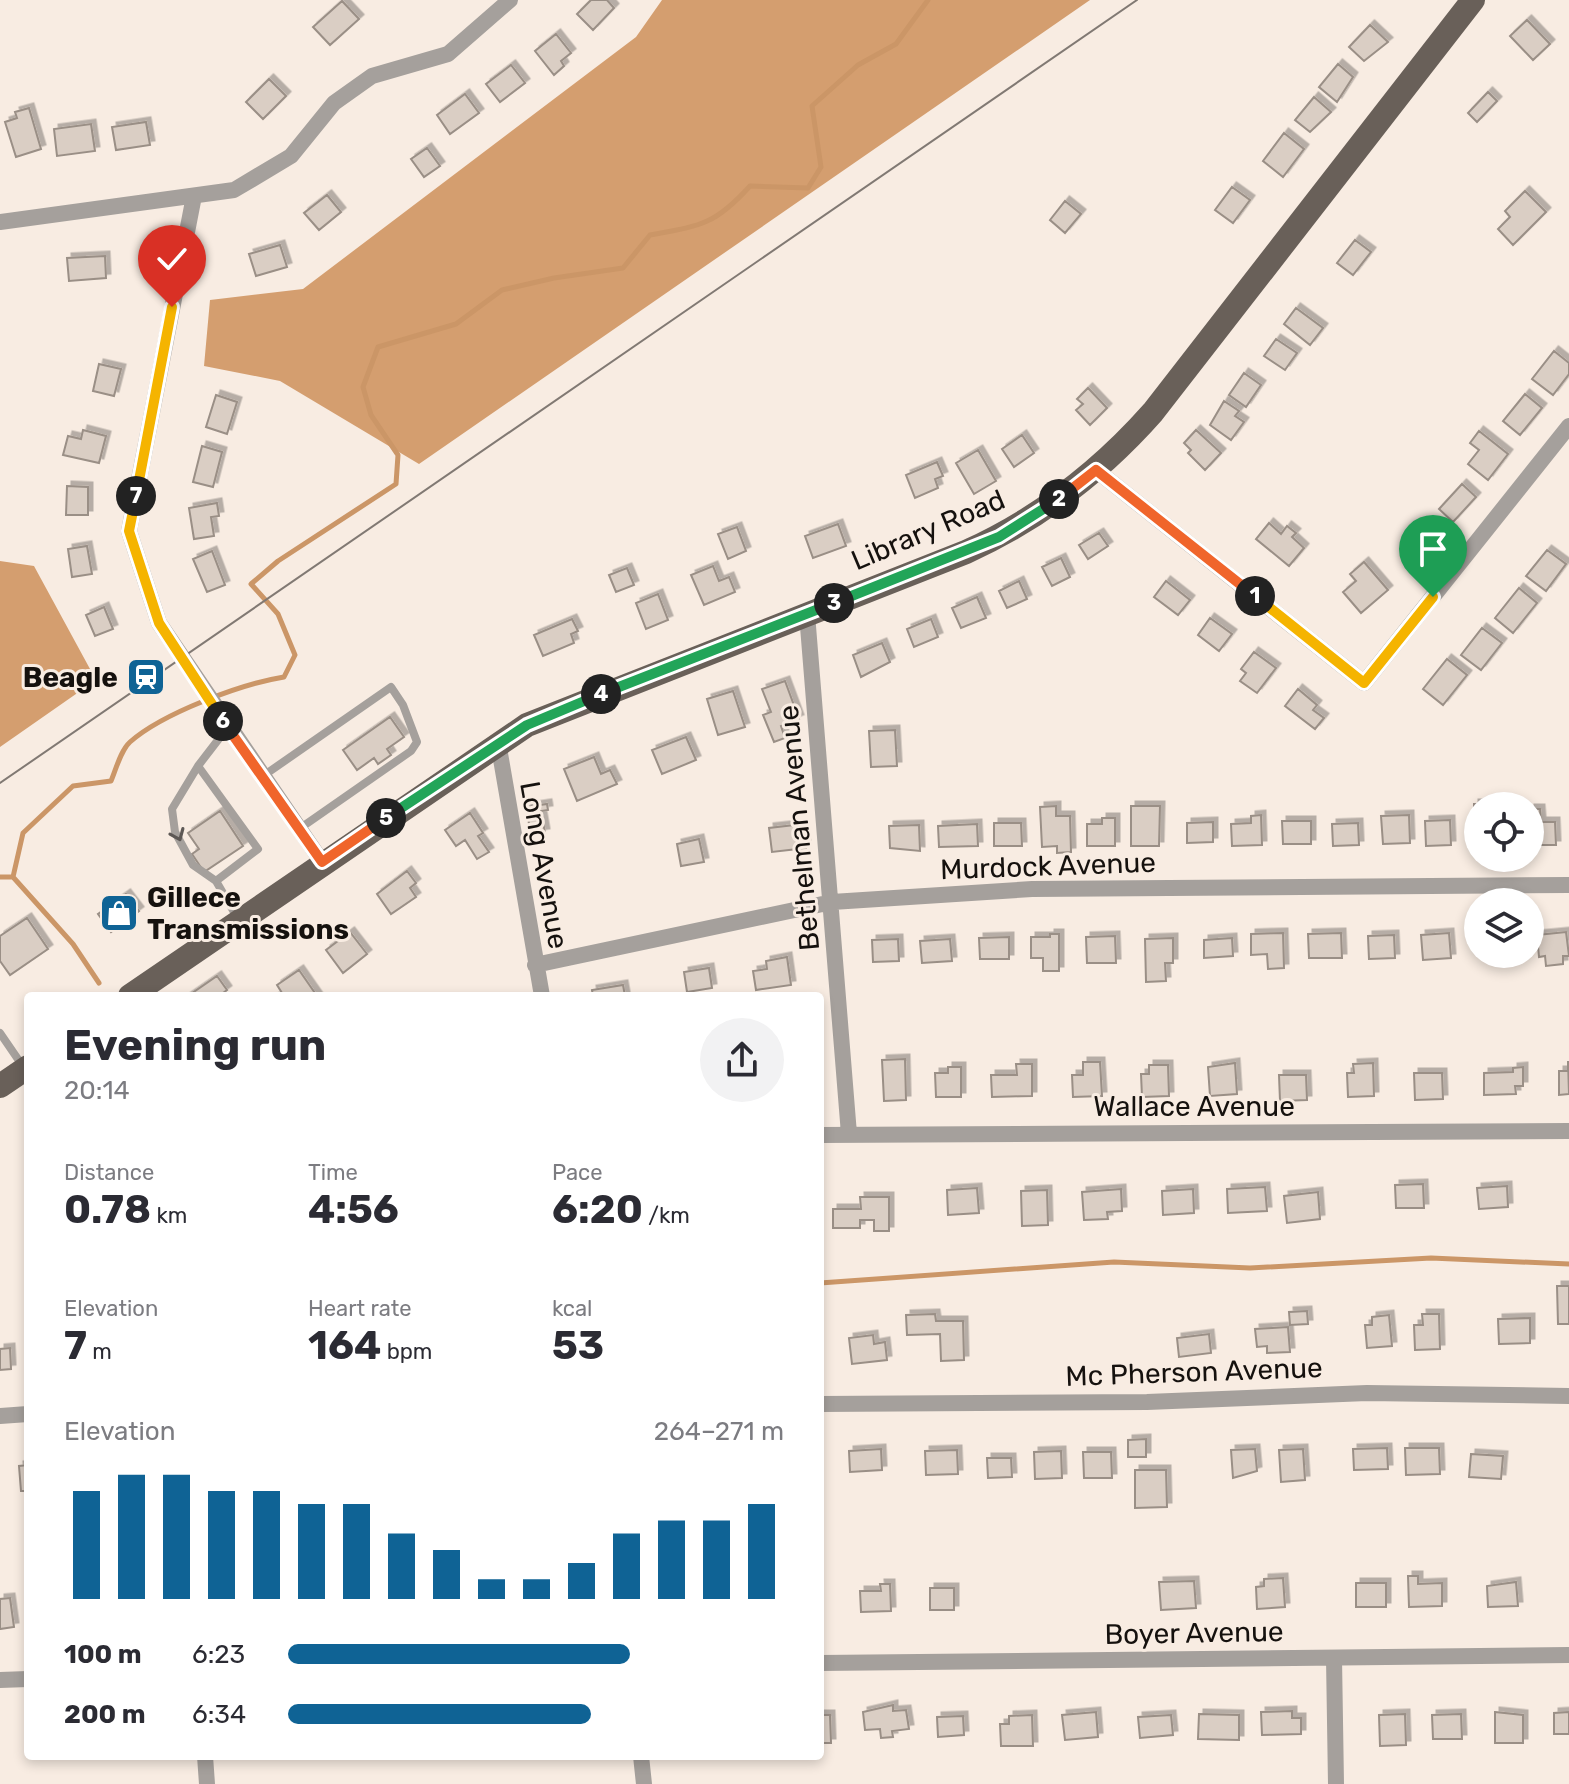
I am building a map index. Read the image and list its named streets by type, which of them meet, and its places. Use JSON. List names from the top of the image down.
{
  "streets": {
    "main road": ["Library Road"],
    "street": [
      "Bethelman Avenue",
      "Long Avenue",
      "Murdock Avenue",
      "Wallace Avenue",
      "Mc Pherson Avenue",
      "Boyer Avenue"
    ]
  },
  "crossings": [
    ["Library Road", "Bethelman Avenue"],
    ["Library Road", "Long Avenue"],
    ["Bethelman Avenue", "Murdock Avenue"],
    ["Bethelman Avenue", "Wallace Avenue"],
    ["Long Avenue", "Murdock Avenue"]
  ],
  "places": {
    "station": ["Beagle"],
    "shop": ["Gillece Transmissions"]
  },
  "page": {
    "pins": [
      "7",
      "2",
      "1",
      "3",
      "4",
      "6",
      "5"
    ],
    "heading": ["Evening run", "20:14"],
    "stats": [
      ["Distance", "0.78 km"],
      ["Time", "4:56"],
      ["Pace", "6:20 /km"],
      ["Elevation", "7 m"],
      ["Heart rate", "164 bpm"],
      ["kcal", "53"]
    ],
    "chart": ["Elevation", "264–271 m"],
    "list": [
      {
        "name": "100 m",
        "note": "6:23"
      },
      {
        "name": "200 m",
        "note": "6:34"
      }
    ]
  }
}
